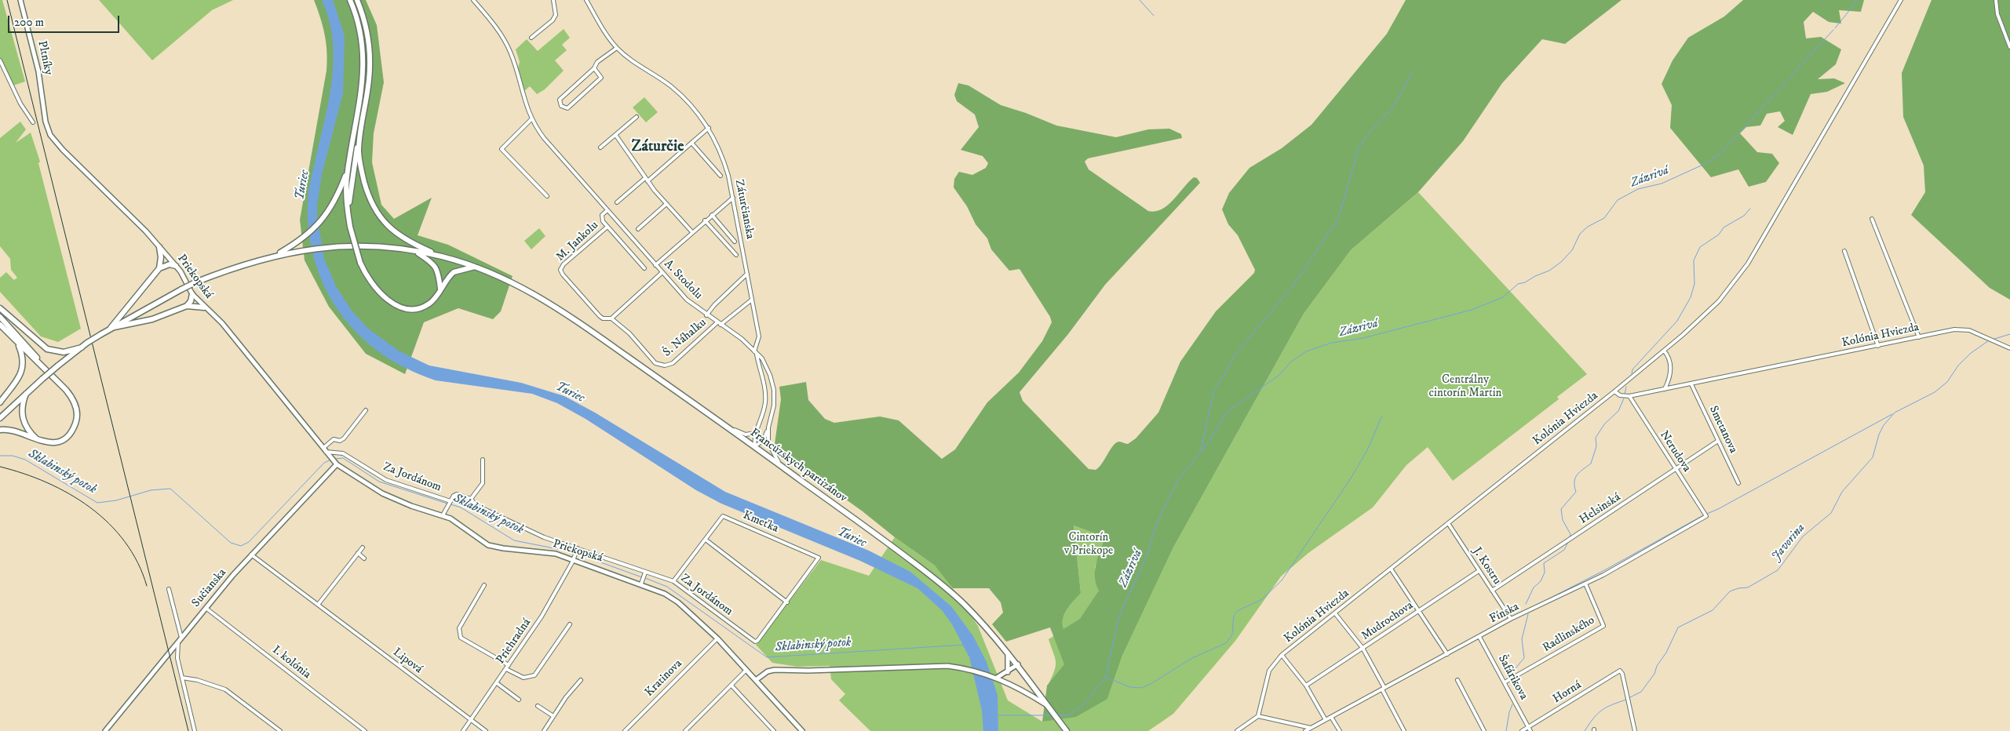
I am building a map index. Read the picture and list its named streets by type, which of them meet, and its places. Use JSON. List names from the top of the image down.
{
  "streets": {
    "main road": ["Francúzskych partizánov"],
    "street": [
      "Pltníky",
      "Záturčianska",
      "M. Jankolu",
      "Priekopská",
      "A. Stodolu",
      "Kolónia Hviezda",
      "Š. Náhalku",
      "Smetanova",
      "Nerudova",
      "Za Jordánom",
      "Helsinská",
      "Kmeťka",
      "J. Kostru",
      "Sučianska",
      "Fínska",
      "Mudrochova",
      "Radlinského",
      "Priehradná",
      "Lipová",
      "I. kolónia",
      "Šafárikova",
      "Kratinova",
      "Horná"
    ]
  },
  "crossings": [
    ["Pltníky", "Priekopská"],
    ["Záturčianska", "A. Stodolu"],
    ["M. Jankolu", "A. Stodolu"],
    ["M. Jankolu", "Š. Náhalku"],
    ["Priekopská", "Za Jordánom"],
    ["Priekopská", "Sučianska"],
    ["Priekopská", "Priehradná"],
    ["Priekopská", "Kratinova"],
    ["A. Stodolu", "Š. Náhalku"],
    ["Kolónia Hviezda", "Smetanova"],
    ["Kolónia Hviezda", "Nerudova"],
    ["Kolónia Hviezda", "J. Kostru"],
    ["Smetanova", "Helsinská"],
    ["Nerudova", "Helsinská"],
    ["Nerudova", "Fínska"],
    ["Za Jordánom", "Kmeťka"],
    ["Za Jordánom", "Priehradná"],
    ["Helsinská", "J. Kostru"],
    ["J. Kostru", "Fínska"],
    ["J. Kostru", "Mudrochova"],
    ["Sučianska", "Lipová"],
    ["Sučianska", "I. kolónia"],
    ["Fínska", "Radlinského"],
    ["Fínska", "Šafárikova"],
    ["Radlinského", "Šafárikova"],
    ["Priehradná", "Lipová"],
    ["Šafárikova", "Horná"]
  ],
  "districts": ["Záturčie"],
  "water": [
    "Zázrivá",
    "Turiec",
    "Sklabinský potok",
    "Javorina"
  ],
  "parks": ["Centrálny cintorín Martin", "Cintorín v Priekope"],
  "scale_bar": "200 m"
}
